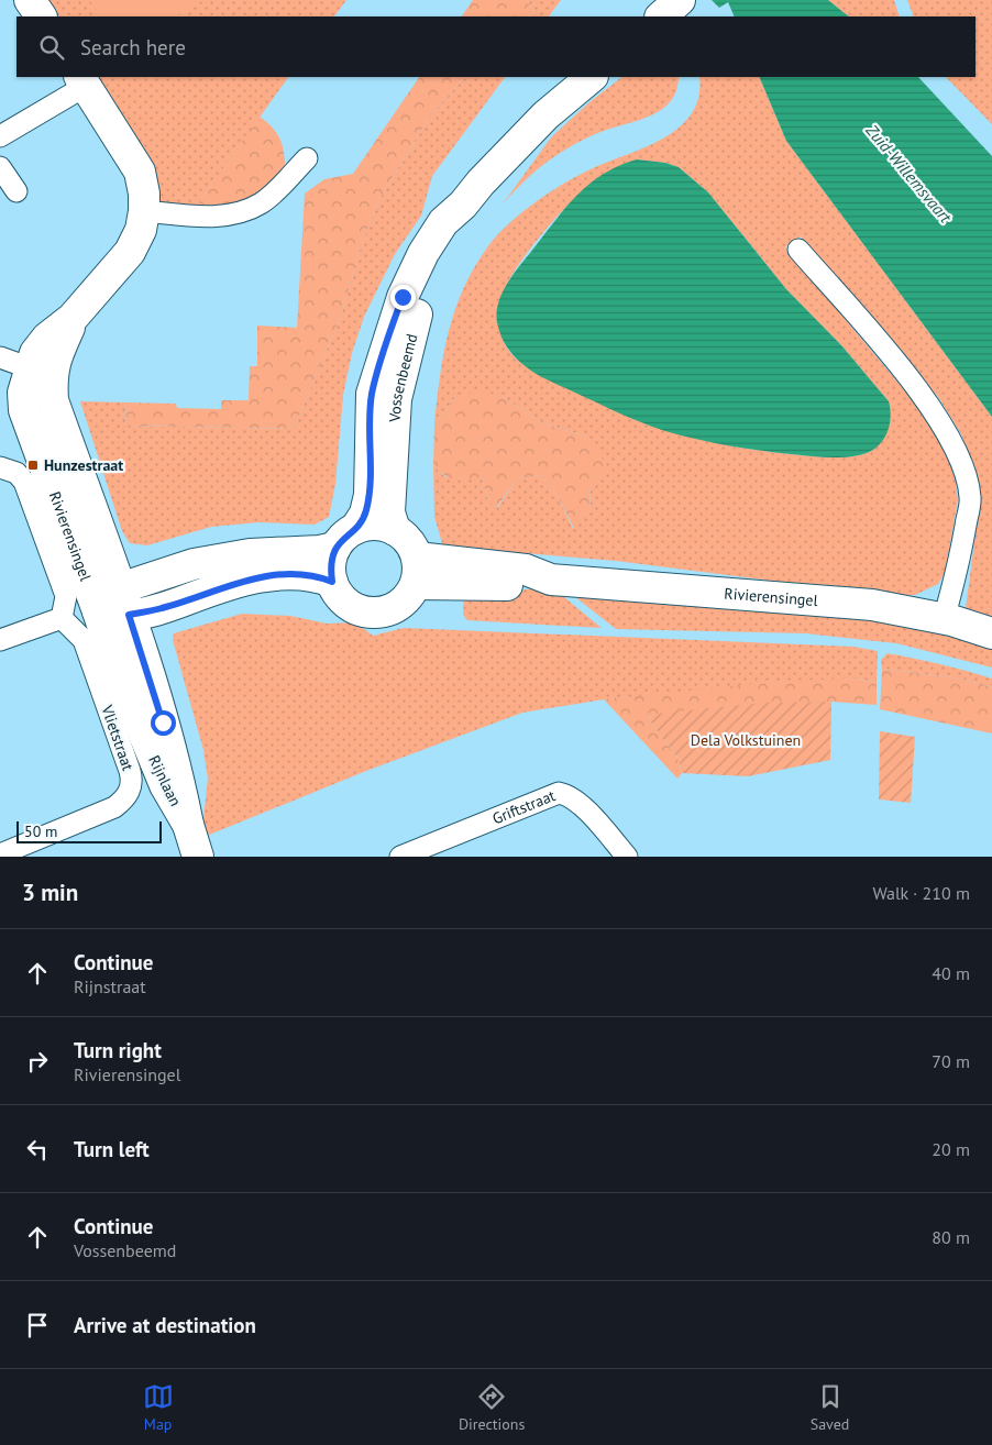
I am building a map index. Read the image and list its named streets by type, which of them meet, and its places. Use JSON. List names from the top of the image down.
{
  "streets": {
    "street": [
      "Vossenbeemd",
      "Rivierensingel",
      "Vlietstraat",
      "Rijnlaan",
      "Griftstraat"
    ]
  },
  "crossings": [
    ["Vossenbeemd", "Rivierensingel"],
    ["Rivierensingel", "Rijnlaan"]
  ],
  "water": ["Zuid-Willemsvaart"],
  "parks": ["Dela Volkstuinen"],
  "places": {
    "transit": ["Hunzestraat"]
  },
  "scale_bar": "50 m",
  "page": {
    "search": "Search here",
    "scale": "50 m",
    "heading": ["3 min", "Walk · 210 m"],
    "list": [
      ["Continue", "Rijnstraat", "40 m"],
      ["Turn right", "Rivierensingel", "70 m"],
      ["Turn left", "20 m"],
      ["Continue", "Vossenbeemd", "80 m"],
      "Arrive at destination"
    ],
    "nav": ["Map", "Directions", "Saved"]
  }
}
